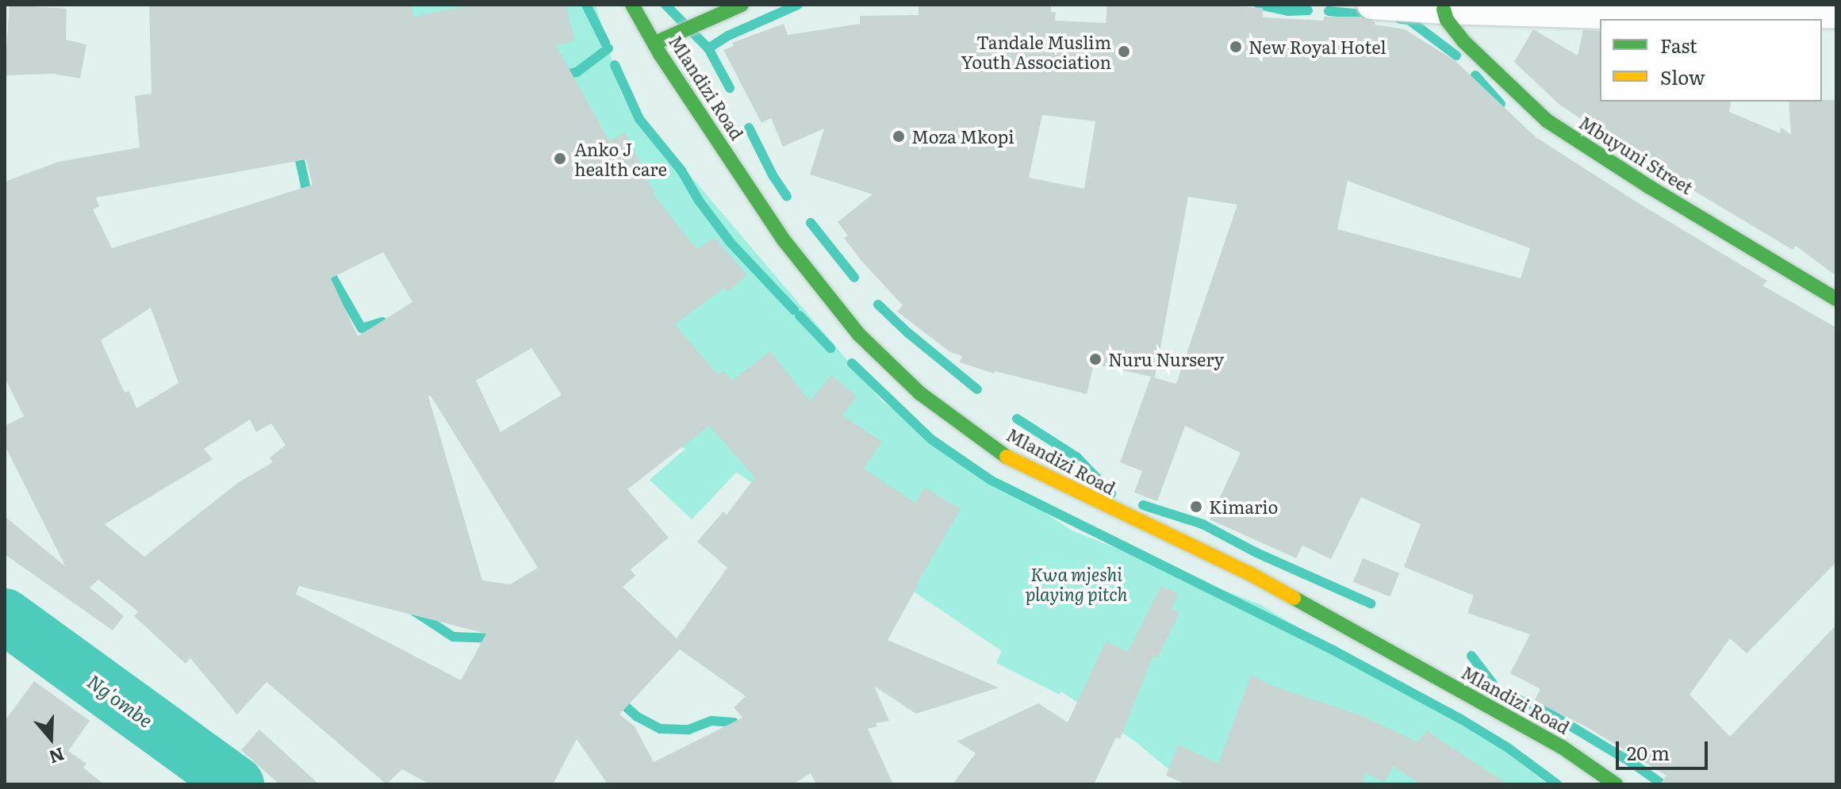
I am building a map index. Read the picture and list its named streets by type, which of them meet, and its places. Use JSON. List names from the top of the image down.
{
  "streets": {
    "street": ["Mlandizi Road", "Mbuyuni Street"]
  },
  "water": ["Ng'ombe"],
  "parks": ["Kwa mjeshi playing pitch"],
  "places": [
    "New Royal Hotel",
    "Tandale Muslim Youth Association",
    "Moza Mkopi",
    "Anko J health care",
    "Nuru Nursery",
    "Kimario"
  ],
  "legend": ["Fast", "Slow"],
  "scale_bar": "20 m",
  "north": "bottom"
}
